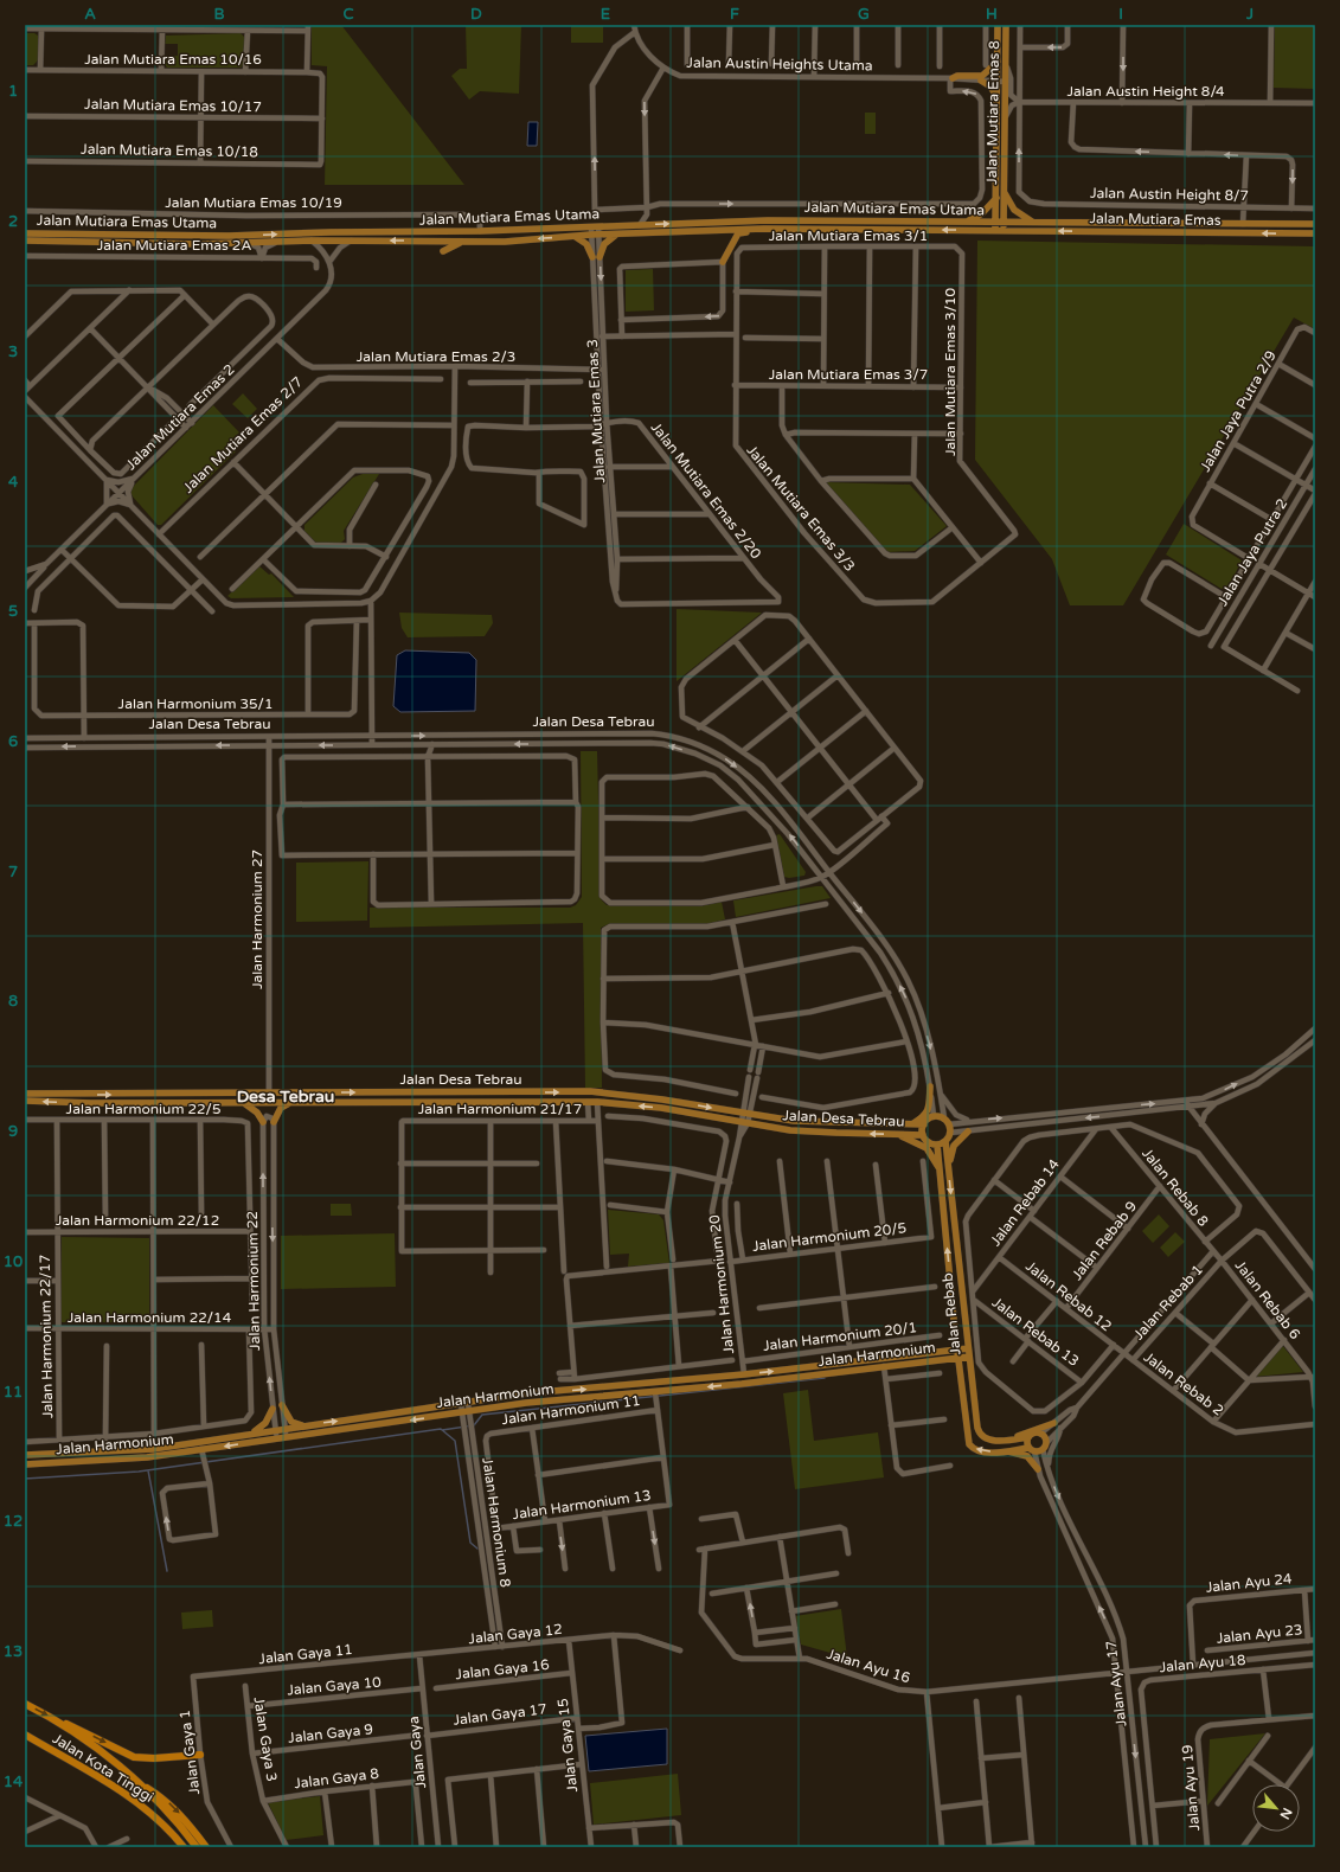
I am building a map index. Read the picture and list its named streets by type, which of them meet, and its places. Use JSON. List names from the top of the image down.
{
  "streets": {
    "highway": ["Jalan Kota Tinggi"],
    "main road": [
      "Jalan Mutiara Emas 8",
      "Jalan Mutiara Emas Utama",
      "Jalan Mutiara Emas",
      "Jalan Desa Tebrau",
      "Jalan Rebab",
      "Jalan Harmonium"
    ],
    "street": [
      "Jalan Mutiara Emas 10/16",
      "Jalan Austin Heights Utama",
      "Jalan Austin Height 8/4",
      "Jalan Mutiara Emas 10/17",
      "Jalan Mutiara Emas 10/18",
      "Jalan Austin Height 8/7",
      "Jalan Mutiara Emas 10/19",
      "Jalan Mutiara Emas 3/1",
      "Jalan Mutiara Emas 2A",
      "Jalan Mutiara Emas 2/3",
      "Jalan Mutiara Emas 3/10",
      "Jalan Mutiara Emas 3/7",
      "Jalan Mutiara Emas 3",
      "Jalan Jaya Putra 2/9",
      "Jalan Mutiara Emas 2",
      "Jalan Mutiara Emas 2/7",
      "Jalan Mutiara Emas 2/20",
      "Jalan Mutiara Emas 3/3",
      "Jalan Jaya Putra 2",
      "Jalan Harmonium 35/1",
      "Jalan Harmonium 27",
      "Jalan Harmonium 22/5",
      "Jalan Harmonium 21/17",
      "Jalan Rebab 8",
      "Jalan Rebab 14",
      "Jalan Harmonium 22/12",
      "Jalan Harmonium 20/5",
      "Jalan Rebab 9",
      "Jalan Harmonium 22",
      "Jalan Harmonium 20",
      "Jalan Rebab 12",
      "Jalan Rebab 6",
      "Jalan Rebab 1",
      "Jalan Harmonium 22/14",
      "Jalan Rebab 13",
      "Jalan Harmonium 22/17",
      "Jalan Harmonium 20/1",
      "Jalan Rebab 2",
      "Jalan Harmonium 11",
      "Jalan Harmonium 13",
      "Jalan Harmonium 8",
      "Jalan Ayu 24",
      "Jalan Gaya 12",
      "Jalan Ayu 23",
      "Jalan Gaya 11",
      "Jalan Ayu 18",
      "Jalan Ayu 16",
      "Jalan Gaya 16",
      "Jalan Ayu 17",
      "Jalan Gaya 10",
      "Jalan Gaya 17",
      "Jalan Gaya 9",
      "Jalan Gaya 3",
      "Jalan Gaya 15",
      "Jalan Gaya 1",
      "Jalan Gaya",
      "Jalan Gaya 8",
      "Jalan Ayu 19"
    ]
  },
  "crossings": [
    ["Jalan Mutiara Emas 10/16", "Jalan Mutiara Emas 10/17"],
    ["Jalan Mutiara Emas 10/16", "Jalan Mutiara Emas 10/18"],
    ["Jalan Austin Heights Utama", "Jalan Mutiara Emas 8"],
    ["Jalan Austin Height 8/4", "Jalan Austin Height 8/7"],
    ["Jalan Mutiara Emas 10/17", "Jalan Mutiara Emas 10/18"],
    ["Jalan Mutiara Emas 8", "Jalan Mutiara Emas Utama"],
    ["Jalan Mutiara Emas 8", "Jalan Mutiara Emas"],
    ["Jalan Mutiara Emas 10/19", "Jalan Mutiara Emas Utama"],
    ["Jalan Mutiara Emas Utama", "Jalan Mutiara Emas"],
    ["Jalan Mutiara Emas Utama", "Jalan Mutiara Emas 3"],
    ["Jalan Mutiara Emas 3/1", "Jalan Mutiara Emas 3/10"],
    ["Jalan Mutiara Emas 3/1", "Jalan Mutiara Emas 3/3"],
    ["Jalan Mutiara Emas 2/3", "Jalan Mutiara Emas 3"],
    ["Jalan Mutiara Emas 2/3", "Jalan Mutiara Emas 2"],
    ["Jalan Mutiara Emas 3/10", "Jalan Mutiara Emas 3/7"],
    ["Jalan Mutiara Emas 3/10", "Jalan Mutiara Emas 3/3"],
    ["Jalan Mutiara Emas 3/7", "Jalan Mutiara Emas 3/3"],
    ["Jalan Mutiara Emas 3", "Jalan Mutiara Emas 2/20"],
    ["Jalan Desa Tebrau", "Jalan Harmonium 27"],
    ["Jalan Desa Tebrau", "Jalan Harmonium 20"],
    ["Jalan Desa Tebrau", "Jalan Rebab"],
    ["Jalan Harmonium 22/5", "Jalan Harmonium 22/12"],
    ["Jalan Harmonium 22/5", "Jalan Harmonium 22/17"],
    ["Jalan Rebab 8", "Jalan Rebab 9"],
    ["Jalan Rebab 8", "Jalan Rebab 6"],
    ["Jalan Rebab 8", "Jalan Rebab 1"],
    ["Jalan Rebab 8", "Jalan Rebab"],
    ["Jalan Rebab 14", "Jalan Rebab 12"],
    ["Jalan Harmonium 22/12", "Jalan Harmonium 22/17"],
    ["Jalan Harmonium 20/5", "Jalan Harmonium 20"],
    ["Jalan Rebab 9", "Jalan Rebab 12"],
    ["Jalan Harmonium 22", "Jalan Harmonium 22/14"],
    ["Jalan Harmonium 22", "Jalan Harmonium"],
    ["Jalan Harmonium 20", "Jalan Harmonium 20/1"],
    ["Jalan Harmonium 20", "Jalan Harmonium"],
    ["Jalan Rebab 12", "Jalan Rebab"],
    ["Jalan Rebab 12", "Jalan Rebab 2"],
    ["Jalan Rebab 6", "Jalan Rebab 1"],
    ["Jalan Rebab 1", "Jalan Rebab 2"],
    ["Jalan Rebab", "Jalan Harmonium"],
    ["Jalan Rebab", "Jalan Rebab 2"],
    ["Jalan Rebab", "Jalan Ayu 17"],
    ["Jalan Harmonium 22/14", "Jalan Harmonium 22/17"],
    ["Jalan Harmonium", "Jalan Harmonium 8"],
    ["Jalan Harmonium 11", "Jalan Harmonium 13"],
    ["Jalan Harmonium 8", "Jalan Gaya 12"],
    ["Jalan Ayu 24", "Jalan Ayu 16"],
    ["Jalan Gaya 12", "Jalan Gaya 11"],
    ["Jalan Gaya 12", "Jalan Gaya 15"],
    ["Jalan Gaya 12", "Jalan Gaya"],
    ["Jalan Gaya 11", "Jalan Gaya 1"],
    ["Jalan Gaya 11", "Jalan Gaya"],
    ["Jalan Ayu 16", "Jalan Ayu 17"],
    ["Jalan Gaya 16", "Jalan Gaya 15"],
    ["Jalan Gaya 10", "Jalan Gaya 3"],
    ["Jalan Gaya 10", "Jalan Gaya"],
    ["Jalan Gaya 17", "Jalan Gaya 15"],
    ["Jalan Gaya 17", "Jalan Gaya"],
    ["Jalan Gaya 9", "Jalan Gaya 3"],
    ["Jalan Gaya 3", "Jalan Gaya 8"]
  ],
  "districts": ["Desa Tebrau"],
  "north": "bottom right",
  "grid": {
    "columns": [
      "A",
      "B",
      "C",
      "D",
      "E",
      "F",
      "G",
      "H",
      "I",
      "J"
    ],
    "rows": [
      "1",
      "2",
      "3",
      "4",
      "5",
      "6",
      "7",
      "8",
      "9",
      "10",
      "11",
      "12",
      "13",
      "14"
    ]
  }
}
